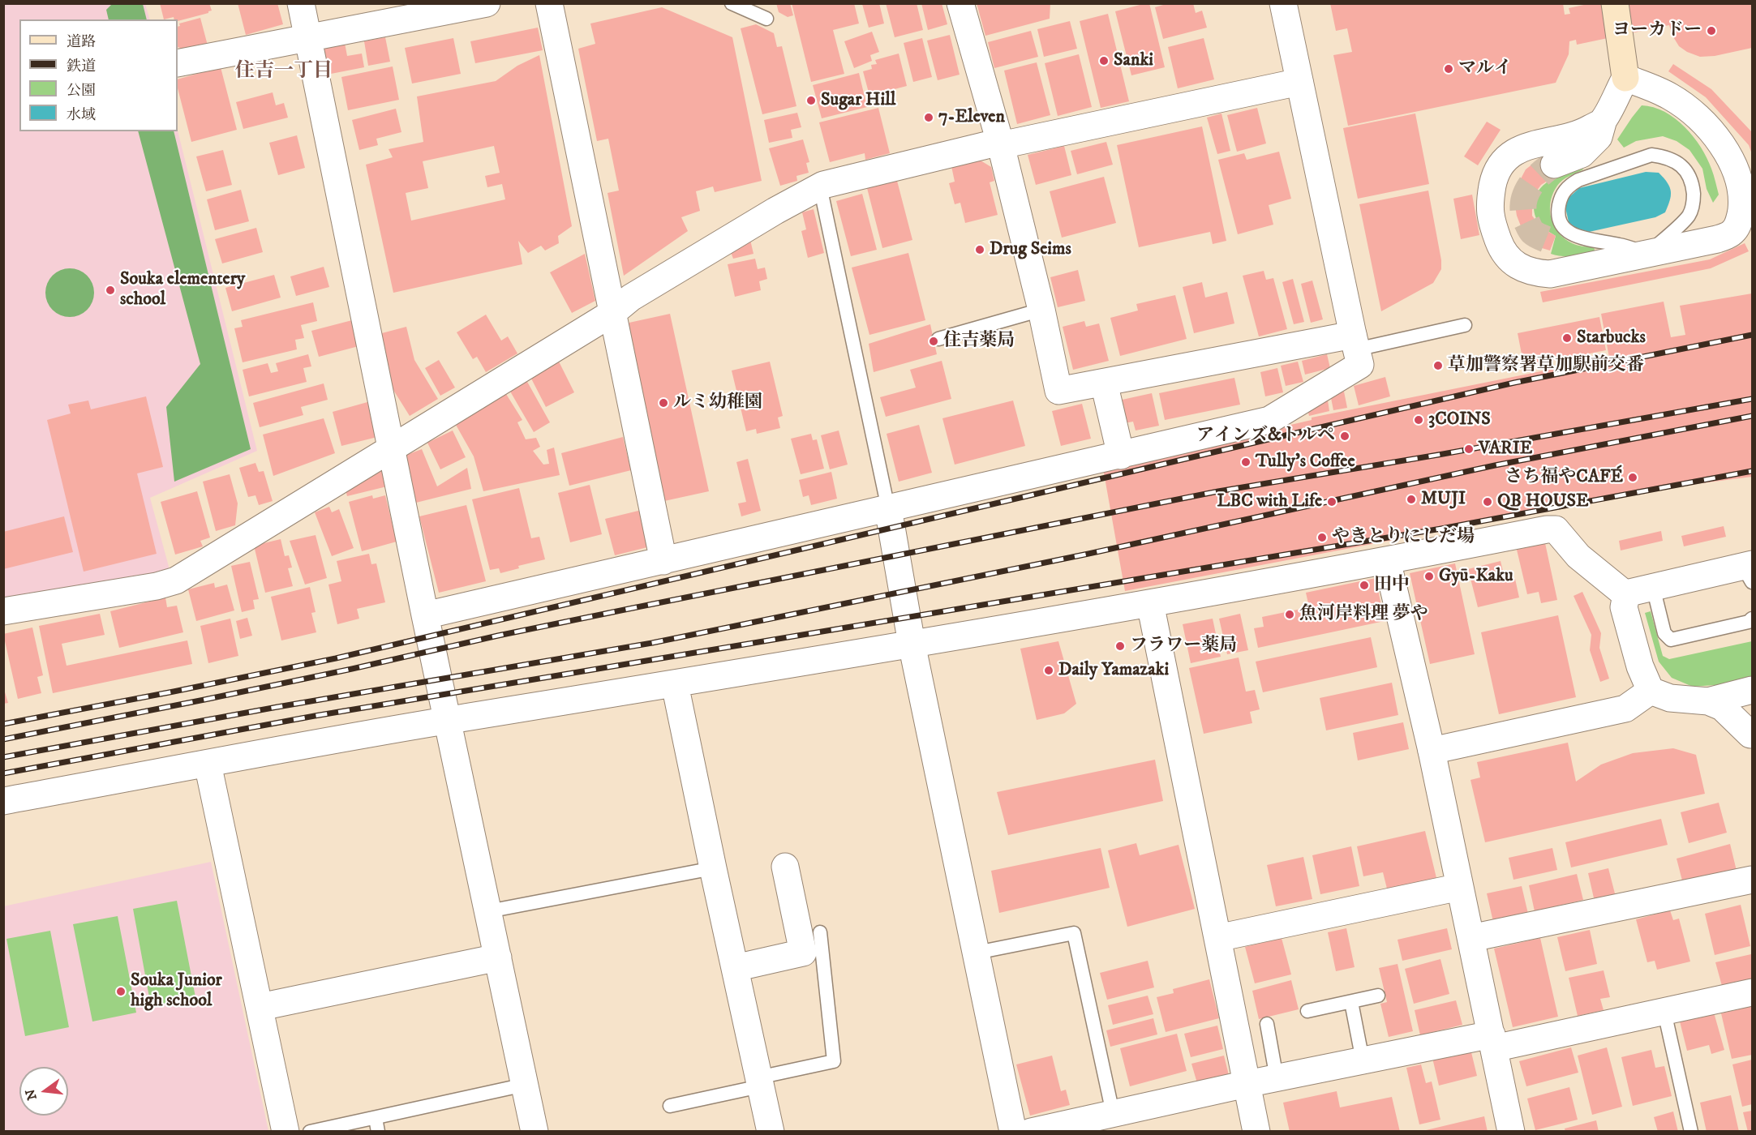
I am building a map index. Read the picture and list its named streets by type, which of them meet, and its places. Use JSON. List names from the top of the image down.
{
  "districts": ["住吉一丁目"],
  "places": [
    "ヨーカドー",
    "Sanki",
    "マルイ",
    "Sugar Hill",
    "7-Eleven",
    "Drug Seims",
    "Souka elementery school",
    "Starbucks",
    "住吉薬局",
    "草加警察署草加駅前交番",
    "ルミ幼稚園",
    "3COINS",
    "アインズ&トルペ",
    "VARIE",
    "Tully's Coffee",
    "さち福やCAFÉ",
    "MUJI",
    "LBC with Life",
    "QB HOUSE",
    "やきとりにしだ場",
    "Gyū-Kaku",
    "田中",
    "魚河岸料理 夢や",
    "フラワー薬局",
    "Daily Yamazaki",
    "Souka Junior high school"
  ],
  "legend": [
    "道路",
    "鉄道",
    "公園",
    "水域"
  ],
  "north": "left"
}
